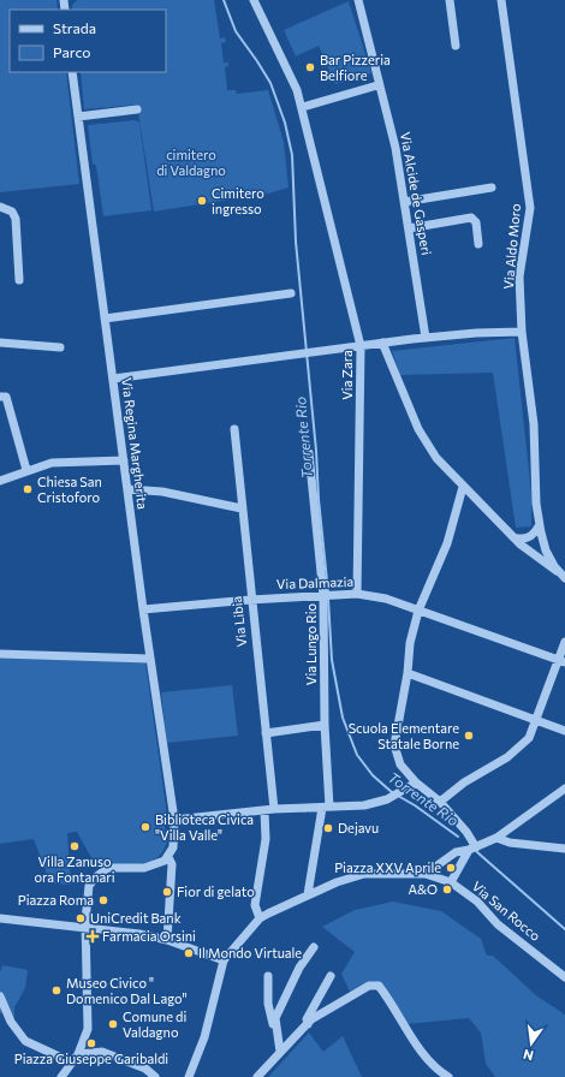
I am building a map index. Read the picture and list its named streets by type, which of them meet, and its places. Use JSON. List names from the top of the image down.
{
  "streets": {
    "street": [
      "Via Alcide de Gasperi",
      "Via Aldo Moro",
      "Via Zara",
      "Via Regina Margherita",
      "Via Dalmazia",
      "Via Libia",
      "Via Lungo Rio",
      "Via San Rocco"
    ]
  },
  "crossings": [
    ["Via Zara", "Via Dalmazia"],
    ["Via Regina Margherita", "Via Dalmazia"],
    ["Via Dalmazia", "Via Libia"],
    ["Via Dalmazia", "Via Lungo Rio"],
    ["Via Libia", "Via San Rocco"],
    ["Via Lungo Rio", "Via San Rocco"]
  ],
  "water": ["Torrente Rio"],
  "parks": ["cimitero di Valdagno"],
  "places": {
    "other": [
      "Bar Pizzeria Belfiore",
      "Cimitero ingresso",
      "Chiesa San Cristoforo",
      "Scuola Elementare Statale Borne",
      "Biblioteca Civica \"Villa Valle\"",
      "Dejavu",
      "Villa Zanuso ora Fontanari",
      "Piazza XXV Aprile",
      "A&O",
      "Fior di gelato",
      "Piazza Roma",
      "UniCredit Bank",
      "Il Mondo Virtuale",
      "Museo Civico \" Domenico Dal Lago\"",
      "Comune di Valdagno",
      "Piazza Giuseppe Garibaldi"
    ],
    "health": ["Farmacia Orsini"]
  },
  "legend": ["Strada", "Parco"],
  "north": "bottom"
}
